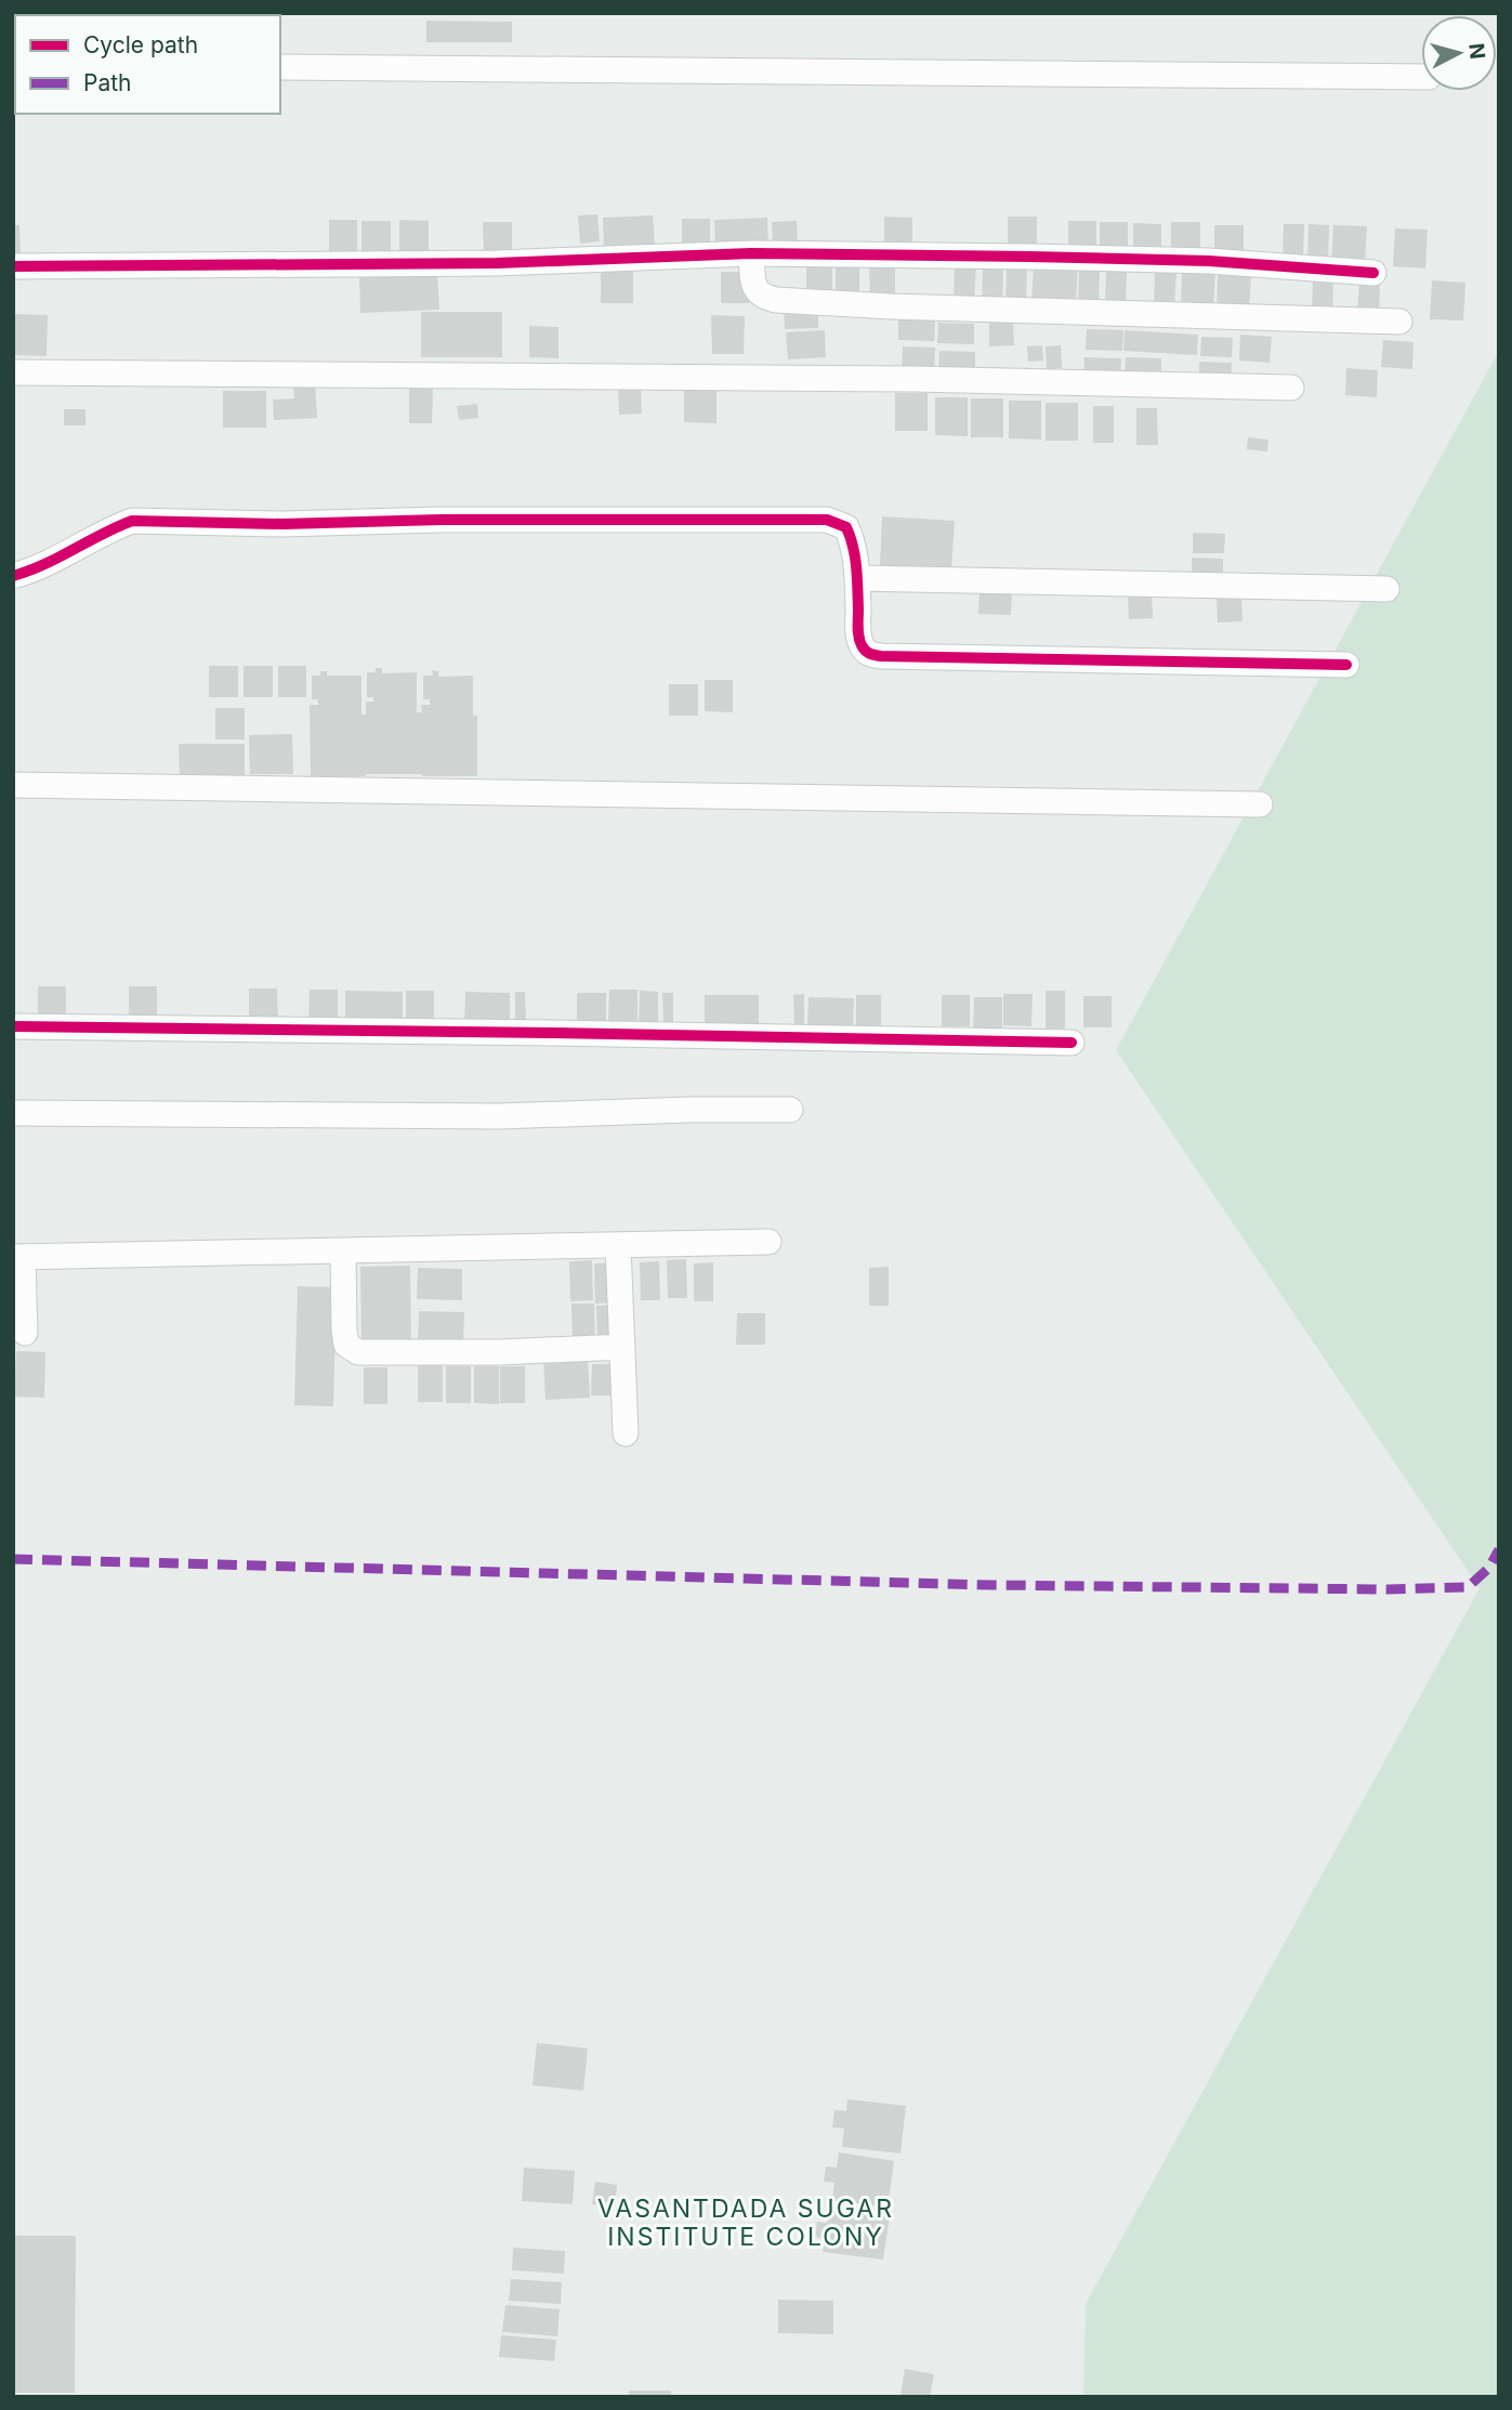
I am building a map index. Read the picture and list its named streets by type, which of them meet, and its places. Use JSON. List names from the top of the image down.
{
  "districts": ["VASANTDADA SUGAR INSTITUTE COLONY"],
  "legend": ["Cycle path", "Path"],
  "north": "right"
}
